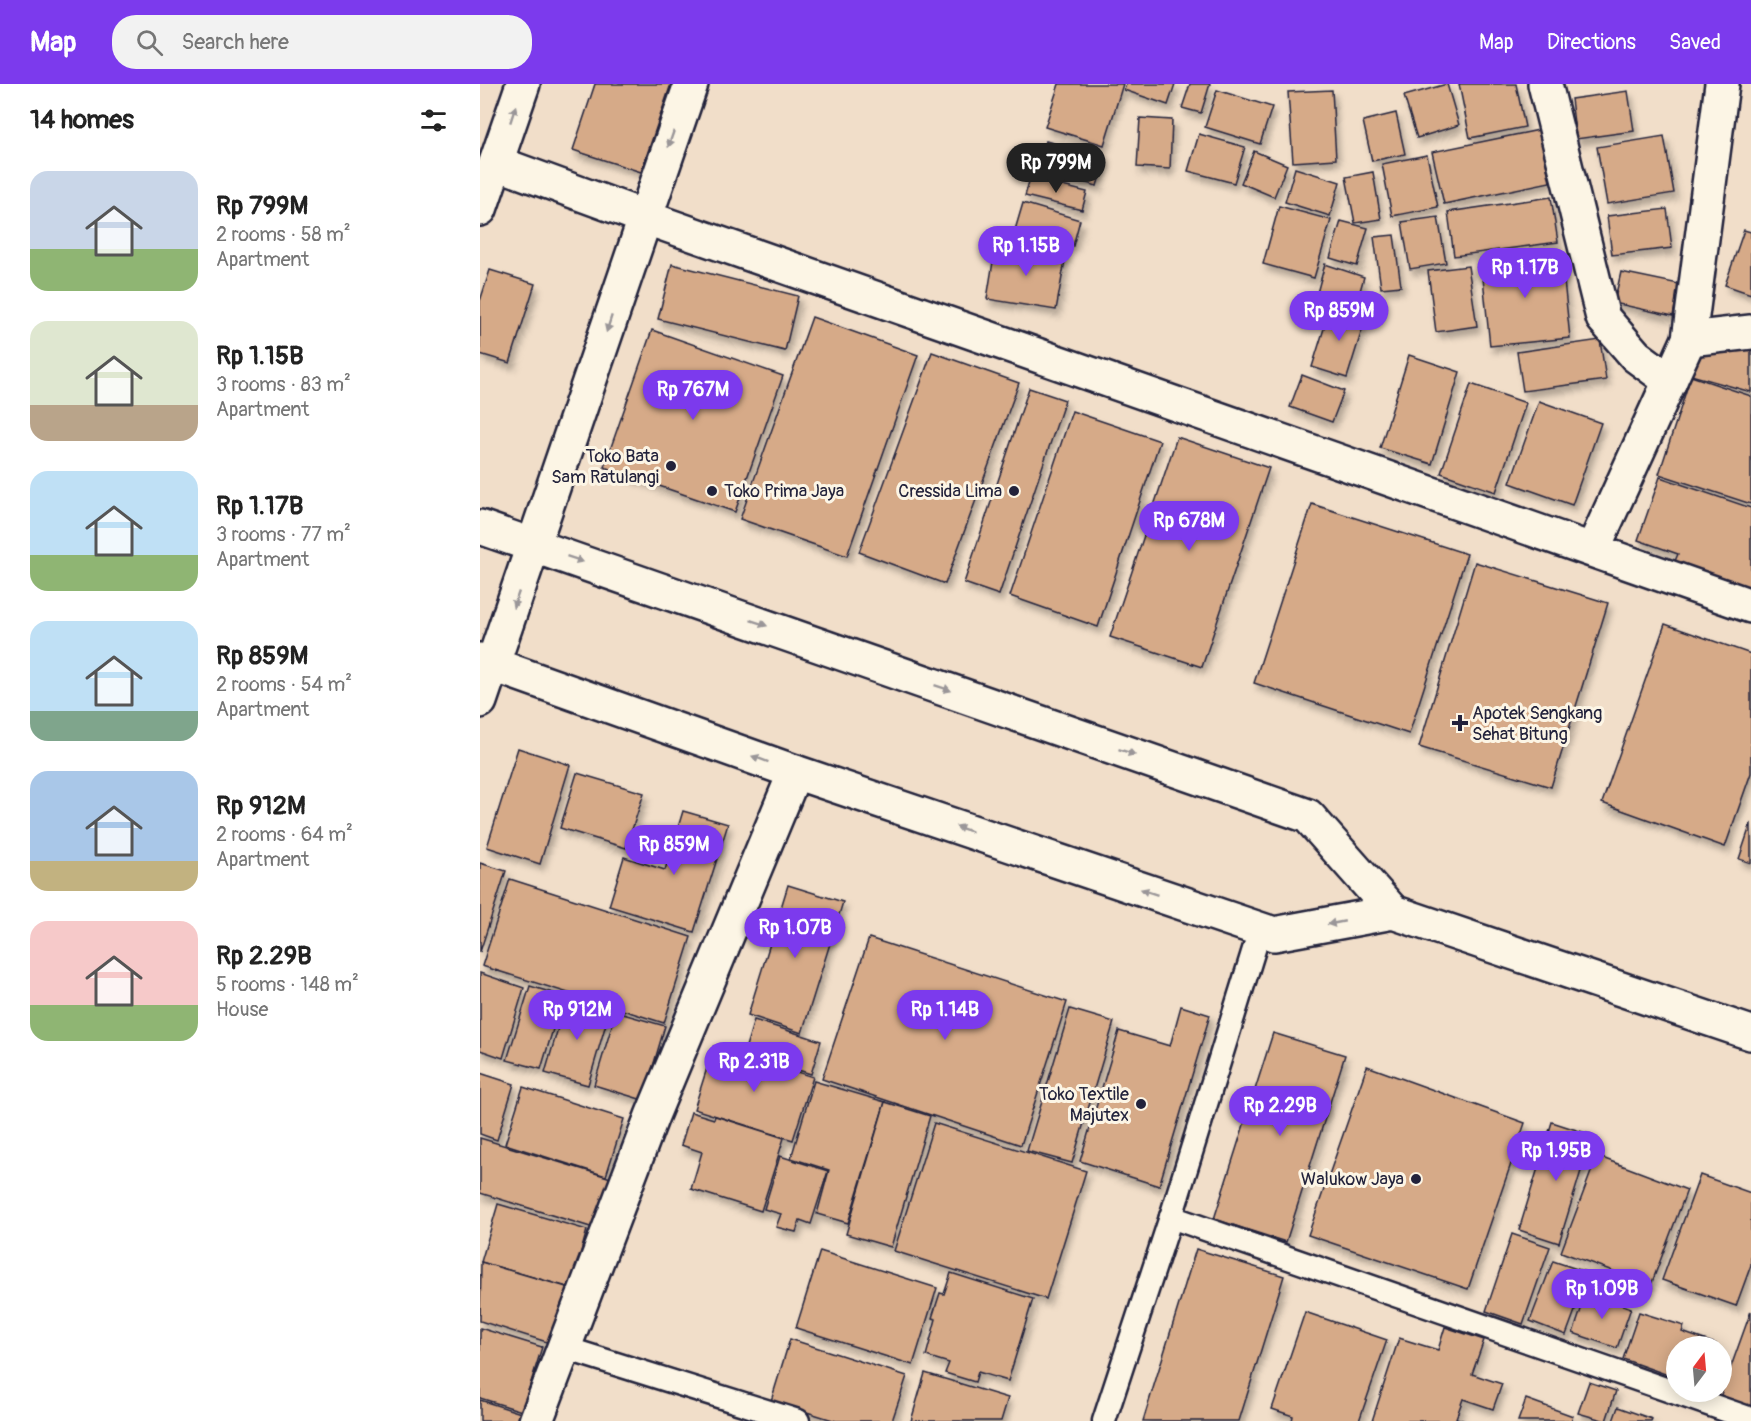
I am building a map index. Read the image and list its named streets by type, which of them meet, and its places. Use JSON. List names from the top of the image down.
{
  "places": {
    "other": [
      "Toko Bata Sam Ratulangi",
      "Toko Prima Jaya",
      "Cressida Lima",
      "Toko Textile Majutex",
      "Walukow Jaya"
    ],
    "health": ["Apotek Sengkang Sehat Bitung"]
  },
  "north": "top",
  "page": {
    "header": "Map",
    "search": "Search here",
    "nav": ["Map", "Directions", "Saved"],
    "heading": "14 homes",
    "price": [
      "Rp 799M",
      "Rp 1.15B",
      "Rp 1.17B",
      "Rp 859M",
      "Rp 767M",
      "Rp 678M",
      "Rp 859M",
      "Rp 1.07B",
      "Rp 912M",
      "Rp 1.14B",
      "Rp 2.31B",
      "Rp 2.29B",
      "Rp 1.95B",
      "Rp 1.09B"
    ],
    "list": [
      {
        "name": "Rp 799M",
        "note": "2 rooms · 58 m² · Apartment"
      },
      {
        "name": "Rp 1.15B",
        "note": "3 rooms · 83 m² · Apartment"
      },
      {
        "name": "Rp 1.17B",
        "note": "3 rooms · 77 m² · Apartment"
      },
      {
        "name": "Rp 859M",
        "note": "2 rooms · 54 m² · Apartment"
      },
      {
        "name": "Rp 912M",
        "note": "2 rooms · 64 m² · Apartment"
      },
      {
        "name": "Rp 2.29B",
        "note": "5 rooms · 148 m² · House"
      }
    ]
  }
}
